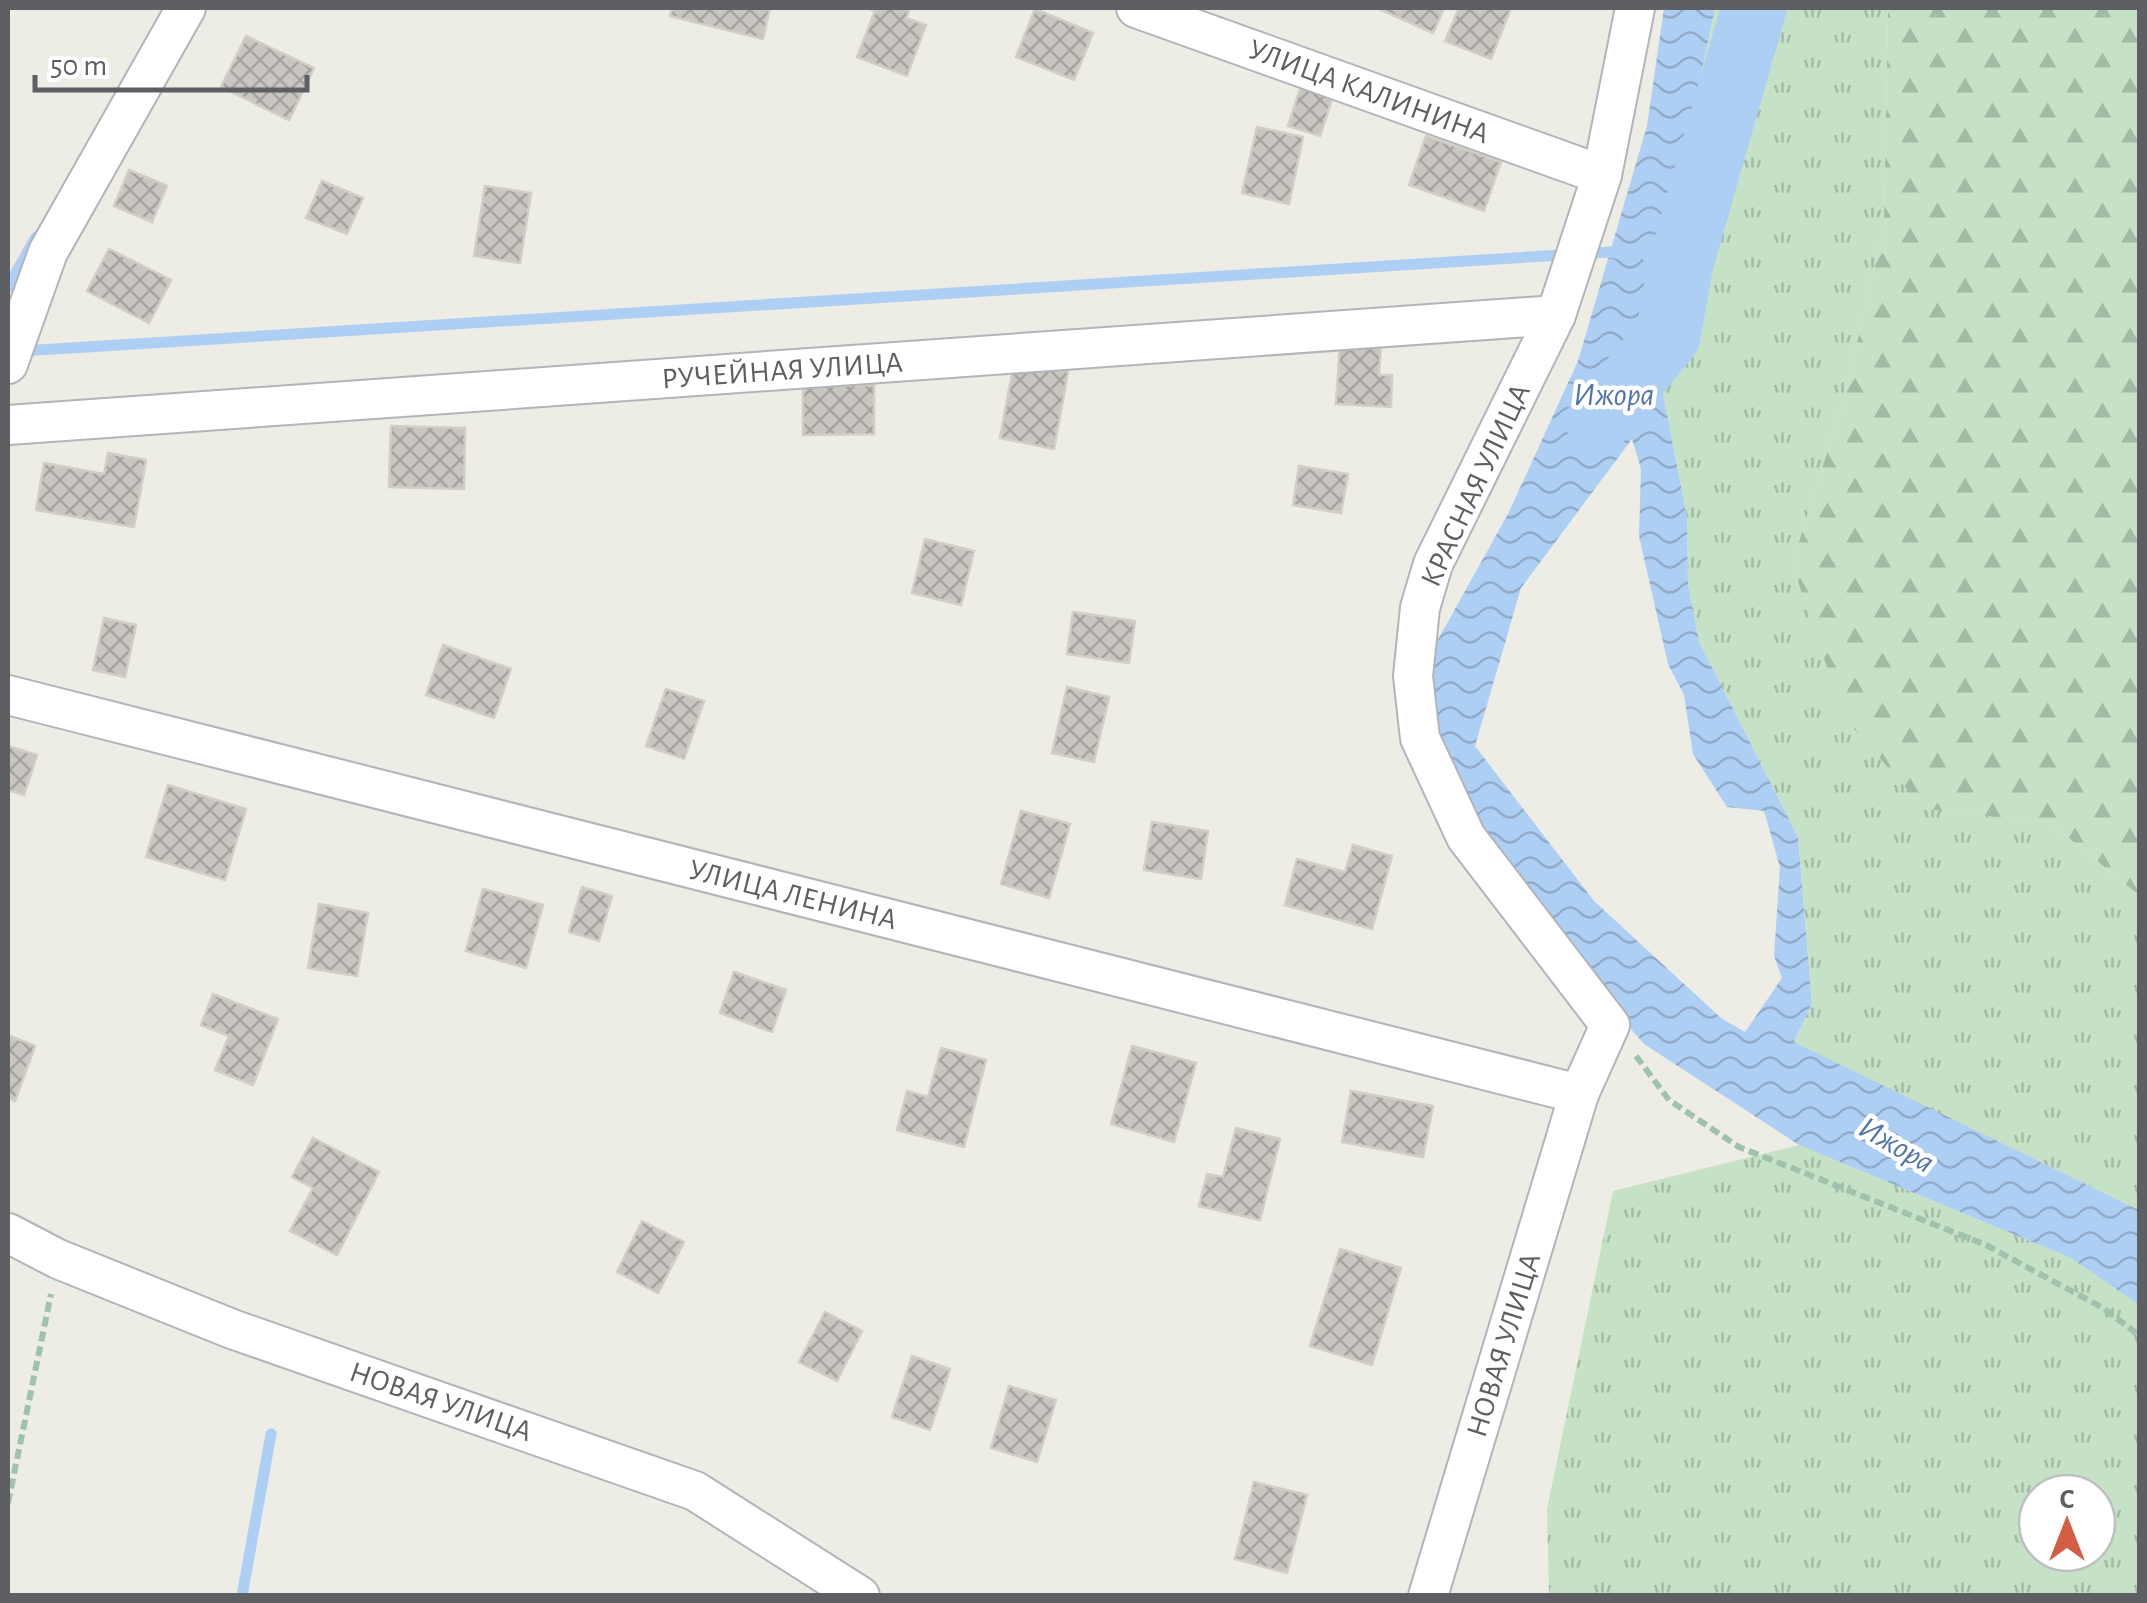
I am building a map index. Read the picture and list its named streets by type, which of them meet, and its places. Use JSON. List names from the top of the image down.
{
  "streets": {
    "street": [
      "УЛИЦА КАЛИНИНА",
      "РУЧЕЙНАЯ УЛИЦА",
      "КРАСНАЯ УЛИЦА",
      "УЛИЦА ЛЕНИНА",
      "НОВАЯ УЛИЦА"
    ]
  },
  "crossings": [
    ["УЛИЦА КАЛИНИНА", "КРАСНАЯ УЛИЦА"],
    ["РУЧЕЙНАЯ УЛИЦА", "КРАСНАЯ УЛИЦА"],
    ["УЛИЦА ЛЕНИНА", "НОВАЯ УЛИЦА"]
  ],
  "water": ["Ижора"],
  "scale_bar": "50 m",
  "north": "top"
}
